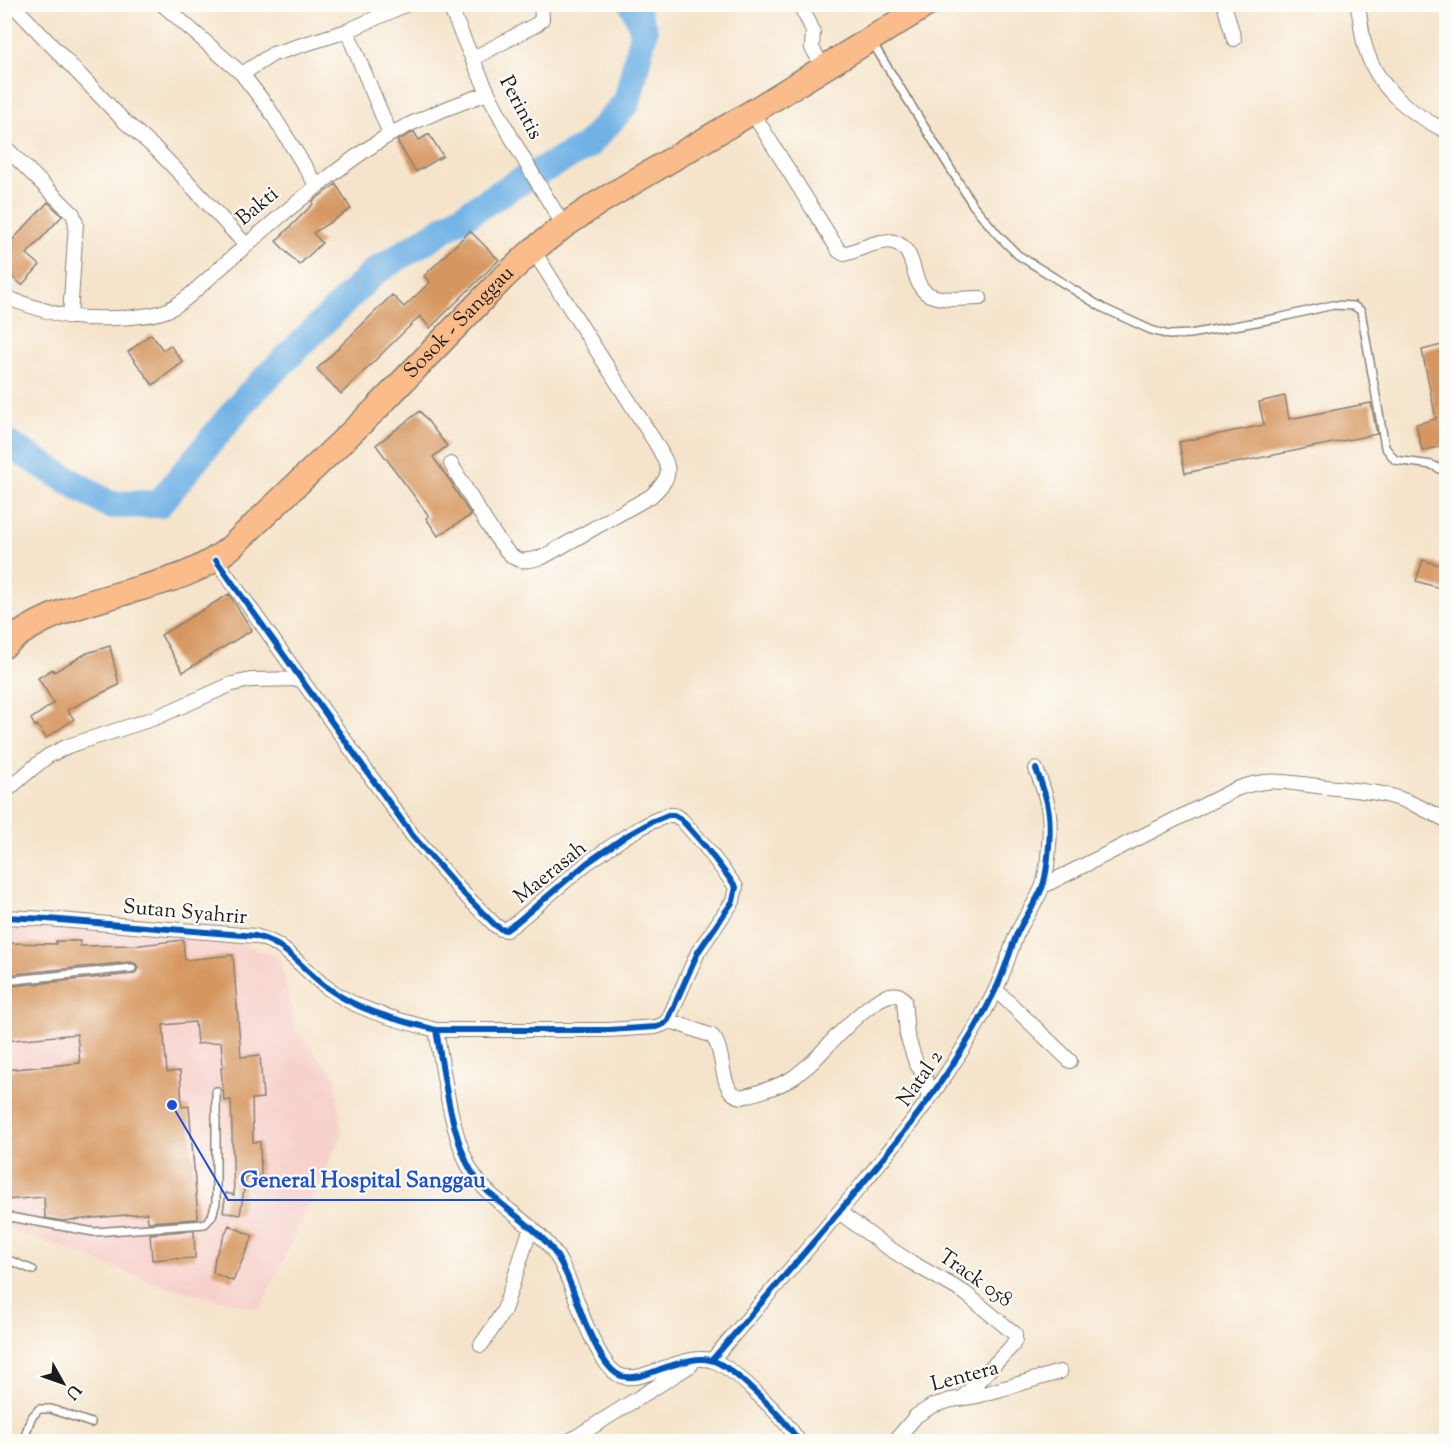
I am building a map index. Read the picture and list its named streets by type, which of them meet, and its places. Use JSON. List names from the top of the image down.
{
  "streets": {
    "highway": ["Sosok - Sanggau"],
    "street": [
      "Perintis",
      "Bakti",
      "Maerasah",
      "Sutan Syahrir",
      "Natal 2",
      "Track 058",
      "Lentera"
    ]
  },
  "crossings": [
    ["Perintis", "Bakti"],
    ["Perintis", "Sosok - Sanggau"],
    ["Sosok - Sanggau", "Maerasah"],
    ["Natal 2", "Track 058"],
    ["Track 058", "Lentera"]
  ],
  "places": ["General Hospital Sanggau"],
  "north": "bottom right"
}
